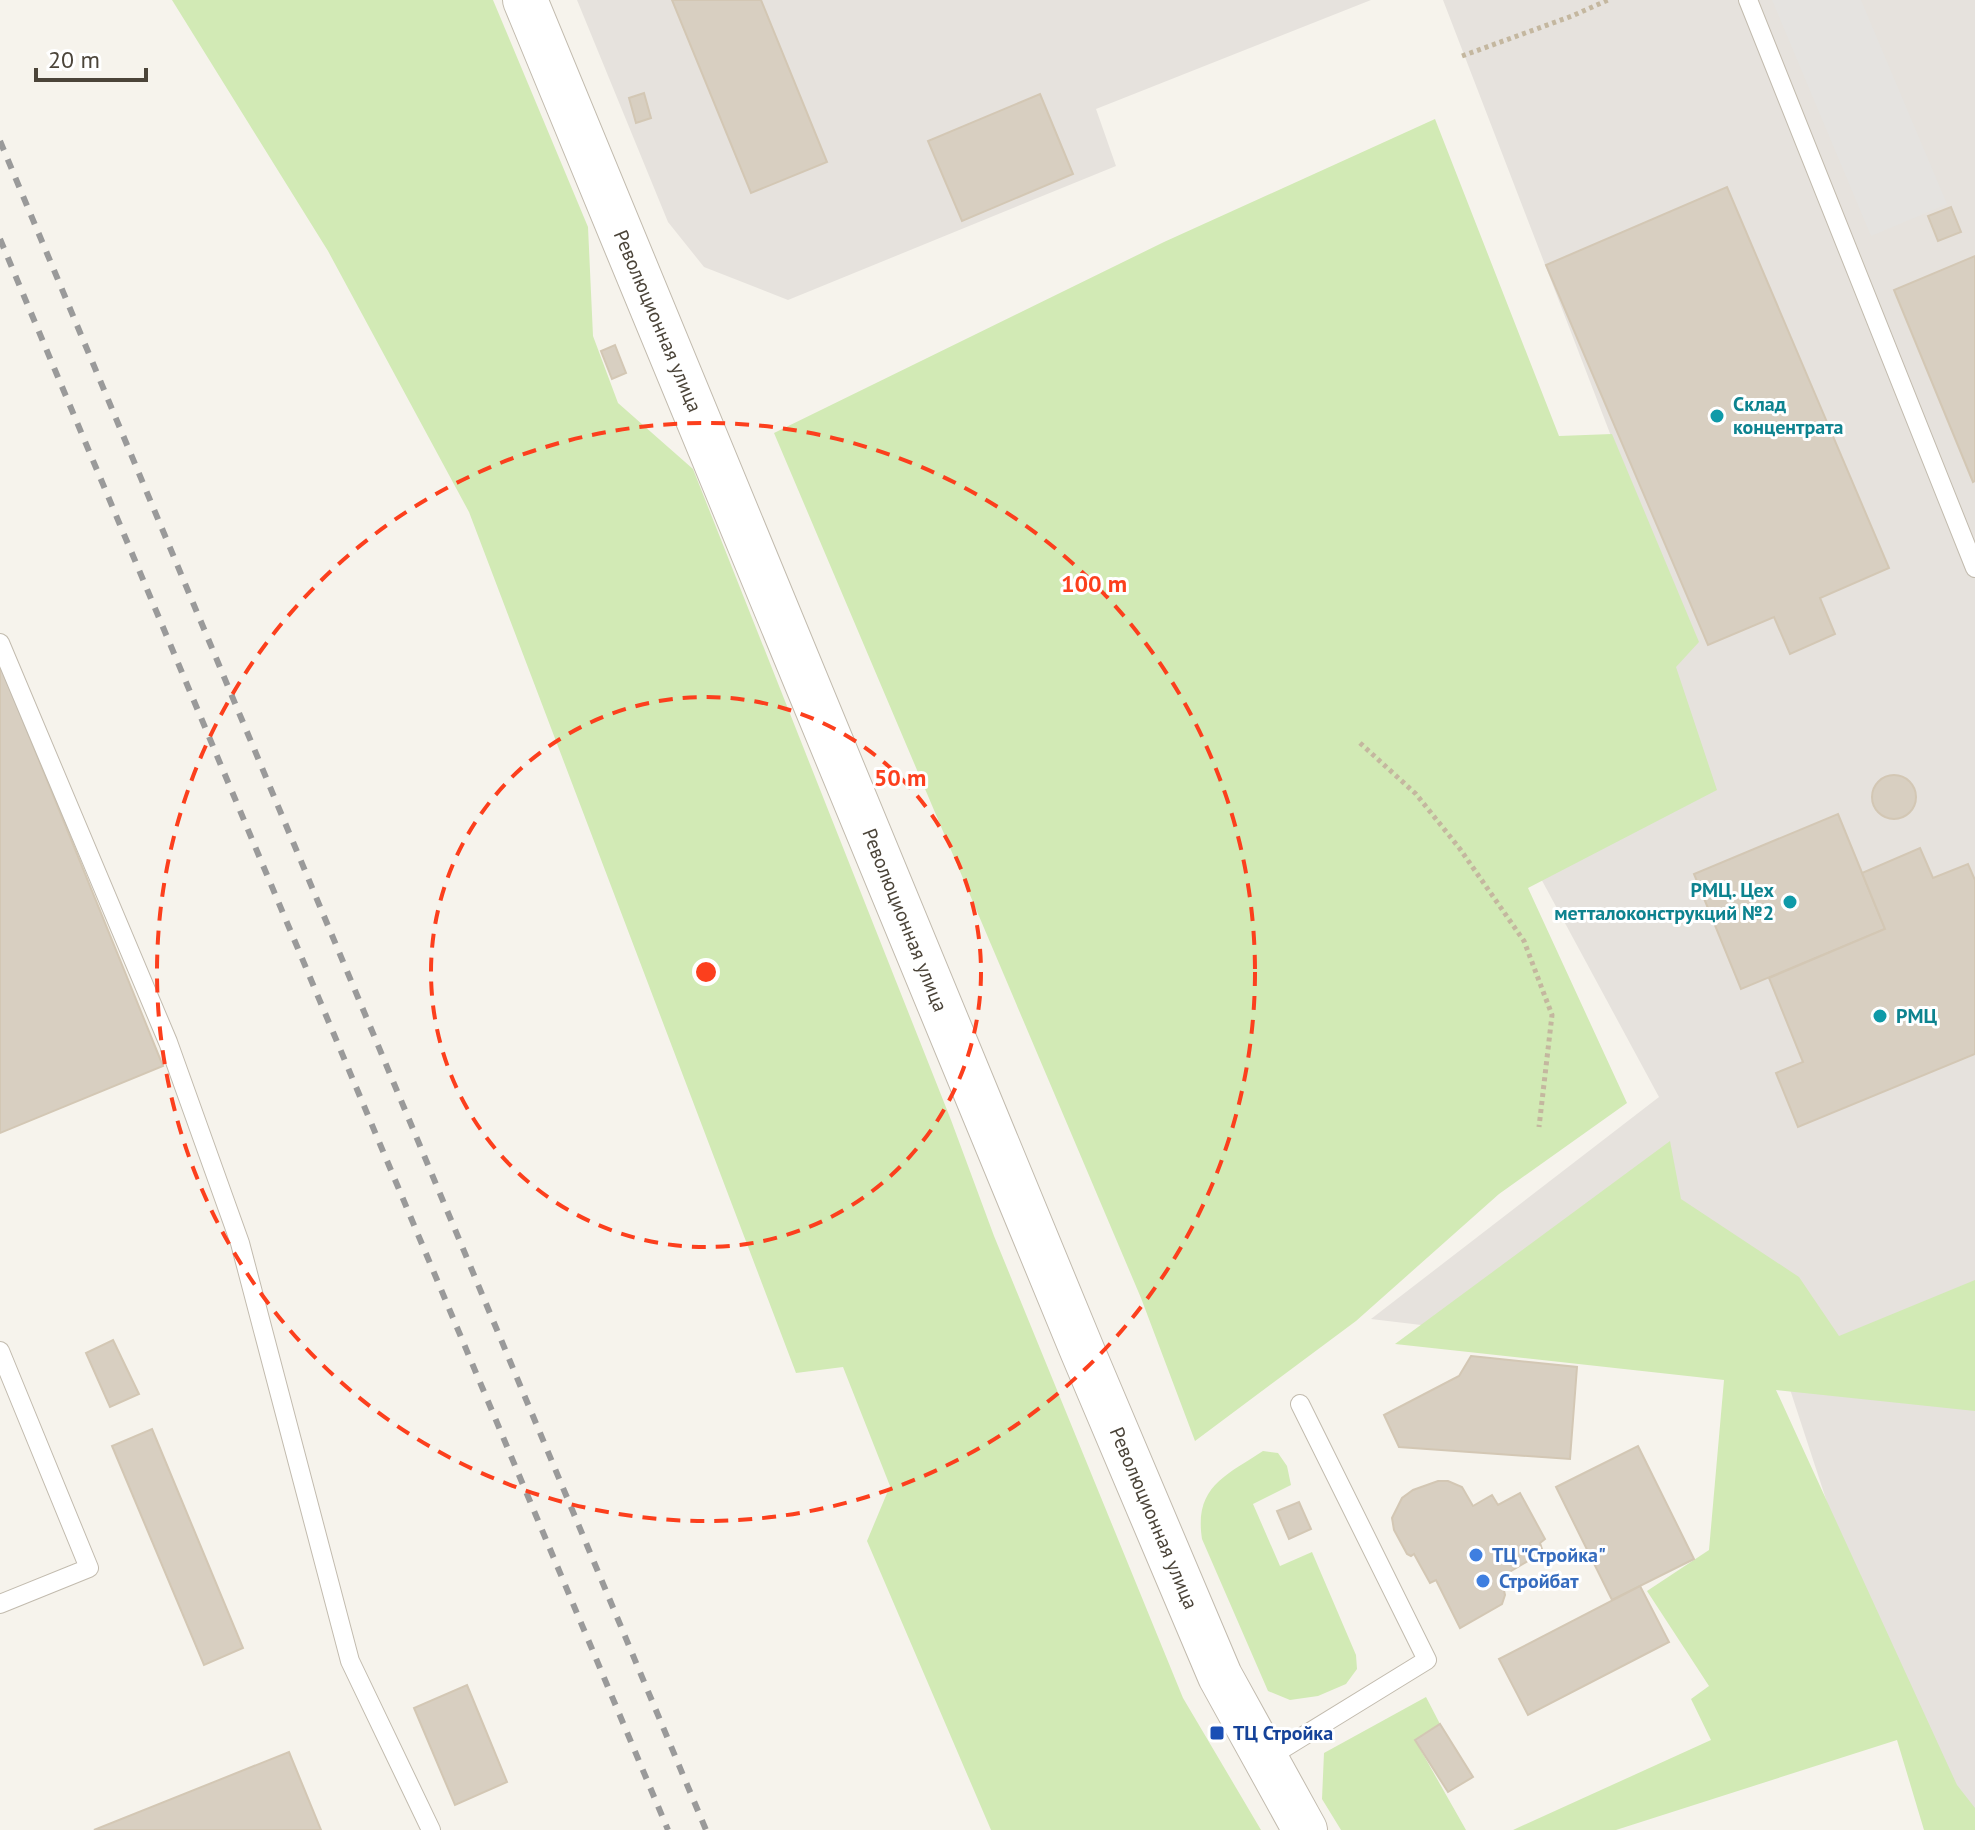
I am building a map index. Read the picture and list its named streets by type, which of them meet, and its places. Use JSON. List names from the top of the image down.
{
  "streets": {
    "street": ["Революционная улица"]
  },
  "places": {
    "other": [
      "Склад концентрата",
      "РМЦ. Цех метталоконструкций №2",
      "РМЦ",
      "ТЦ \"Стройка\"",
      "Стройбат"
    ],
    "transit": ["ТЦ Стройка"]
  },
  "scale_bar": "20 m",
  "rings": ["100 m", "50 m"]
}
